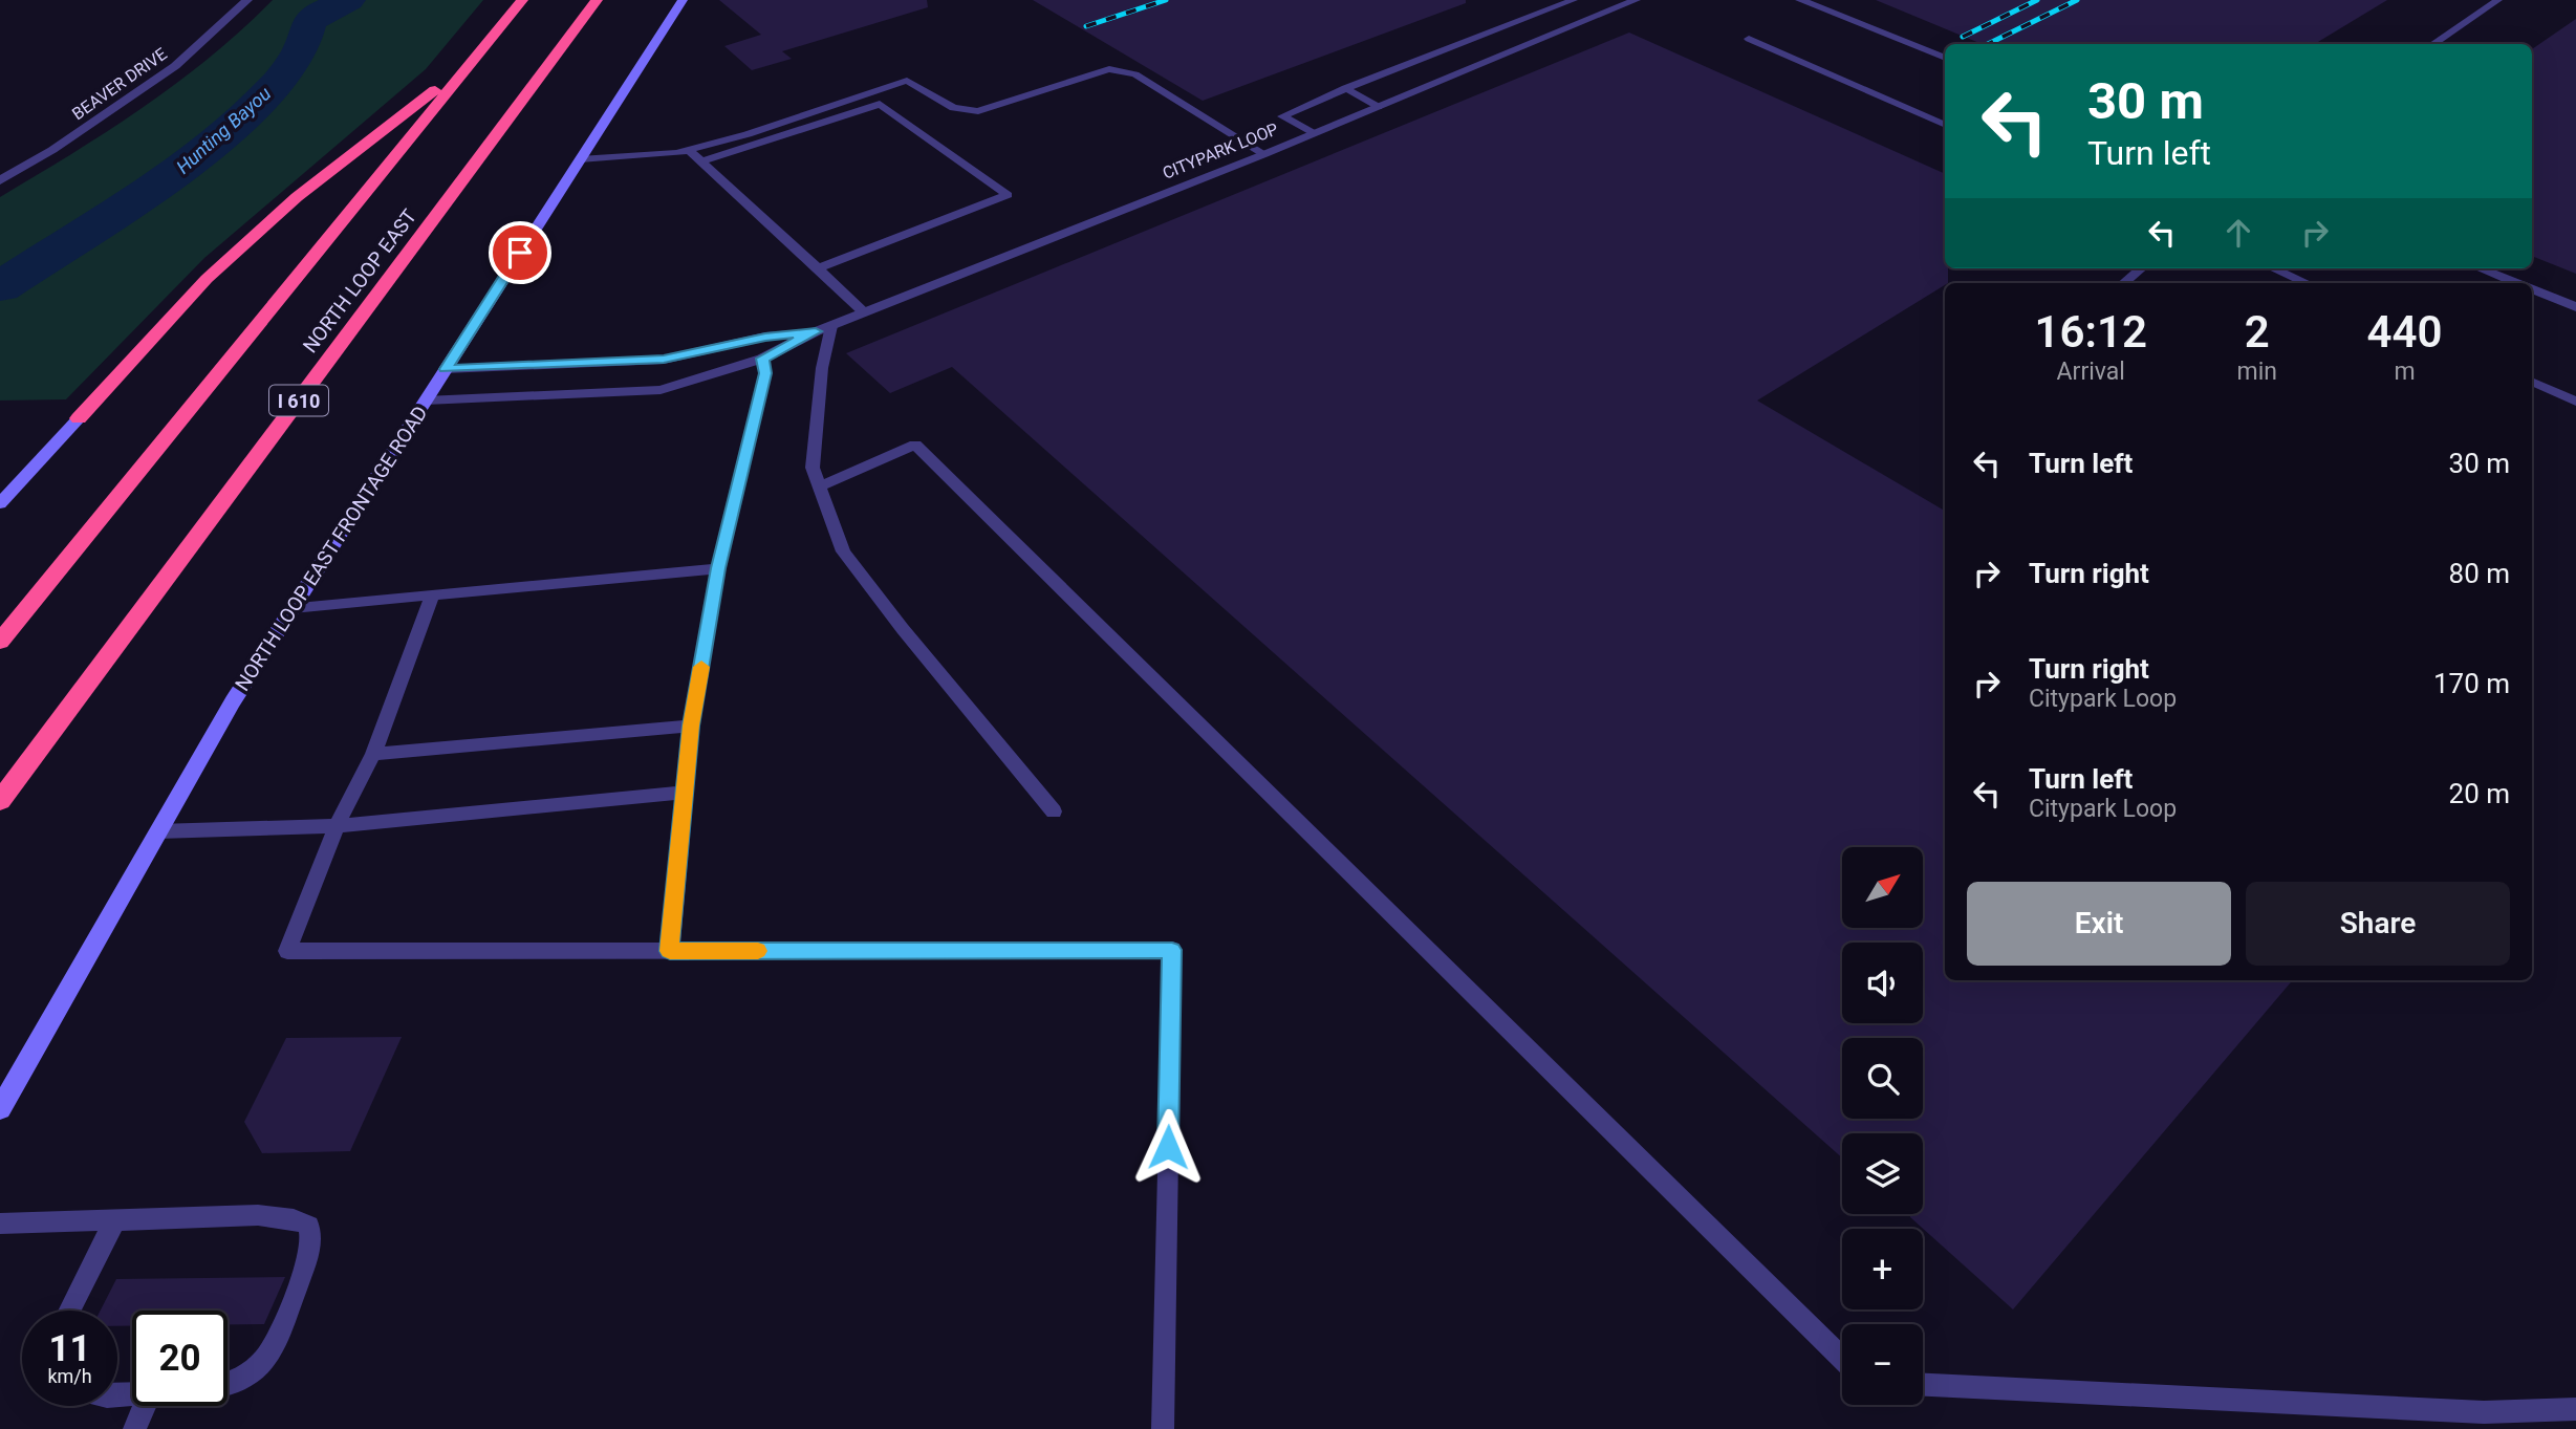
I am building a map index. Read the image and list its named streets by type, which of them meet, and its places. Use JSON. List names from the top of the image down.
{
  "streets": {
    "highway": ["NORTH LOOP EAST", "I 610"],
    "main road": ["NORTH LOOP EAST FRONTAGE ROAD"],
    "street": ["BEAVER DRIVE", "CITYPARK LOOP"]
  },
  "crossings": [
    ["CITYPARK LOOP", "NORTH LOOP EAST FRONTAGE ROAD"]
  ],
  "water": ["Hunting Bayou"],
  "north": "top right",
  "page": {
    "turn": ["30 m", "Turn left"],
    "eta": [
      "16:12",
      "Arrival",
      "2",
      "min",
      "440",
      "m"
    ],
    "list": [
      {
        "name": "Turn left",
        "value": "30 m"
      },
      {
        "name": "Turn right",
        "value": "80 m"
      },
      {
        "name": "Turn right",
        "note": "Citypark Loop",
        "value": "170 m"
      },
      {
        "name": "Turn left",
        "note": "Citypark Loop",
        "value": "20 m"
      }
    ],
    "map_buttons": ["+", "−"],
    "buttons": ["Exit", "Share"],
    "speed": "11 km/h",
    "limit": "20"
  }
}
